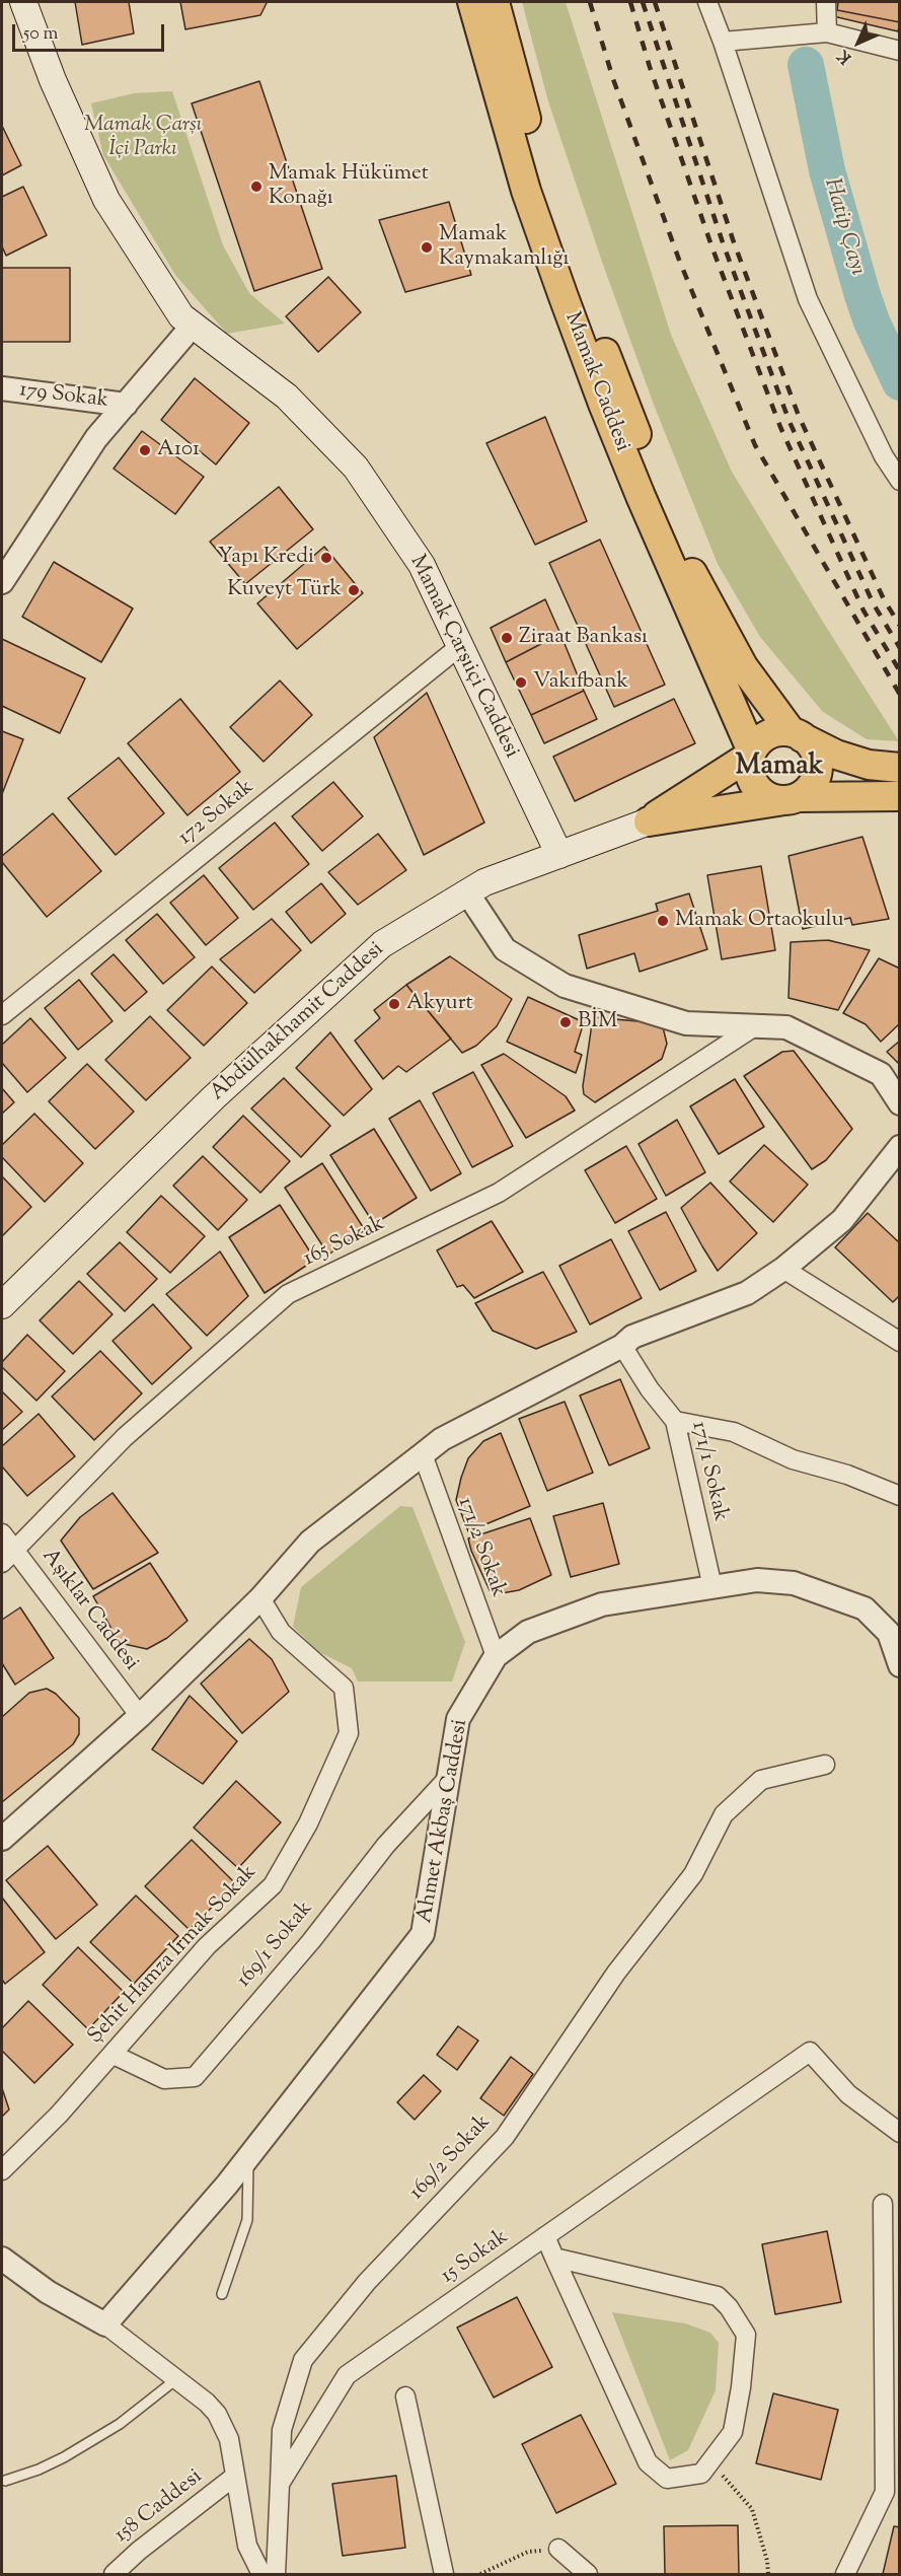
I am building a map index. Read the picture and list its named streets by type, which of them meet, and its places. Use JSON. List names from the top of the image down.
{
  "streets": {
    "main road": ["Mamak Caddesi", "Mamak Çarşıiçi Caddesi", "Abdülhakhamit Caddesi"],
    "street": [
      "179 Sokak",
      "172 Sokak",
      "165 Sokak",
      "171/1 Sokak",
      "171/2 Sokak",
      "Aşıklar Caddesi",
      "Ahmet Akbaş Caddesi",
      "169/1 Sokak",
      "Şehit Hamza Irmak Sokak",
      "169/2 Sokak",
      "15 Sokak",
      "158 Caddesi"
    ]
  },
  "crossings": [
    ["Mamak Çarşıiçi Caddesi", "172 Sokak"],
    ["Mamak Çarşıiçi Caddesi", "Abdülhakhamit Caddesi"],
    ["165 Sokak", "Aşıklar Caddesi"],
    ["171/1 Sokak", "Ahmet Akbaş Caddesi"],
    ["171/2 Sokak", "Ahmet Akbaş Caddesi"],
    ["Ahmet Akbaş Caddesi", "169/1 Sokak"],
    ["169/1 Sokak", "Şehit Hamza Irmak Sokak"],
    ["169/2 Sokak", "15 Sokak"]
  ],
  "districts": ["Mamak"],
  "water": ["Hatip Çayı"],
  "parks": ["Mamak Çarşı İçi Parkı"],
  "places": [
    "Mamak Hükümet Konağı",
    "Mamak Kaymakamlığı",
    "A101",
    "Yapı Kredi",
    "Kuveyt Türk",
    "Ziraat Bankası",
    "Vakıfbank",
    "Mamak Ortaokulu",
    "Akyurt",
    "BİM"
  ],
  "scale_bar": "50 m",
  "north": "bottom left"
}
